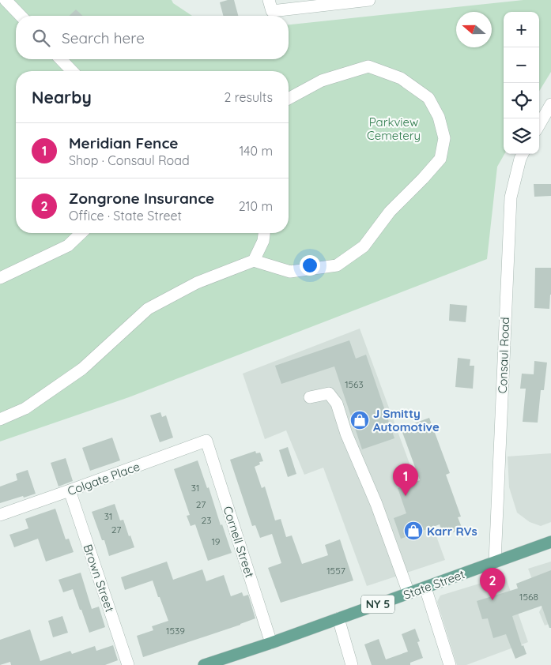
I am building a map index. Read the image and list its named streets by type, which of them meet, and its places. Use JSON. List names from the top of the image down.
{
  "streets": {
    "main road": ["State Street", "NY 5"],
    "street": [
      "Consaul Road",
      "Colgate Place",
      "Cornell Street",
      "Brown Street"
    ]
  },
  "crossings": [
    ["Consaul Road", "State Street"],
    ["Colgate Place", "Cornell Street"],
    ["Colgate Place", "Brown Street"],
    ["Cornell Street", "State Street"]
  ],
  "parks": ["Parkview Cemetery"],
  "places": {
    "shop": ["J Smitty Automotive", "Karr RVs"]
  },
  "house_numbers": [
    "1563",
    "31",
    "27",
    "31",
    "23",
    "27",
    "19",
    "1557",
    "1568",
    "1539"
  ],
  "north": "left",
  "page": {
    "map_buttons": ["+", "−"],
    "search": "Search here",
    "heading": ["Nearby", "2 results"],
    "list": [
      {
        "mark": "1",
        "name": "Meridian Fence",
        "note": "Shop · Consaul Road",
        "value": "140 m"
      },
      {
        "mark": "2",
        "name": "Zongrone Insurance",
        "note": "Office · State Street",
        "value": "210 m"
      }
    ],
    "pins": ["1", "2"]
  }
}
